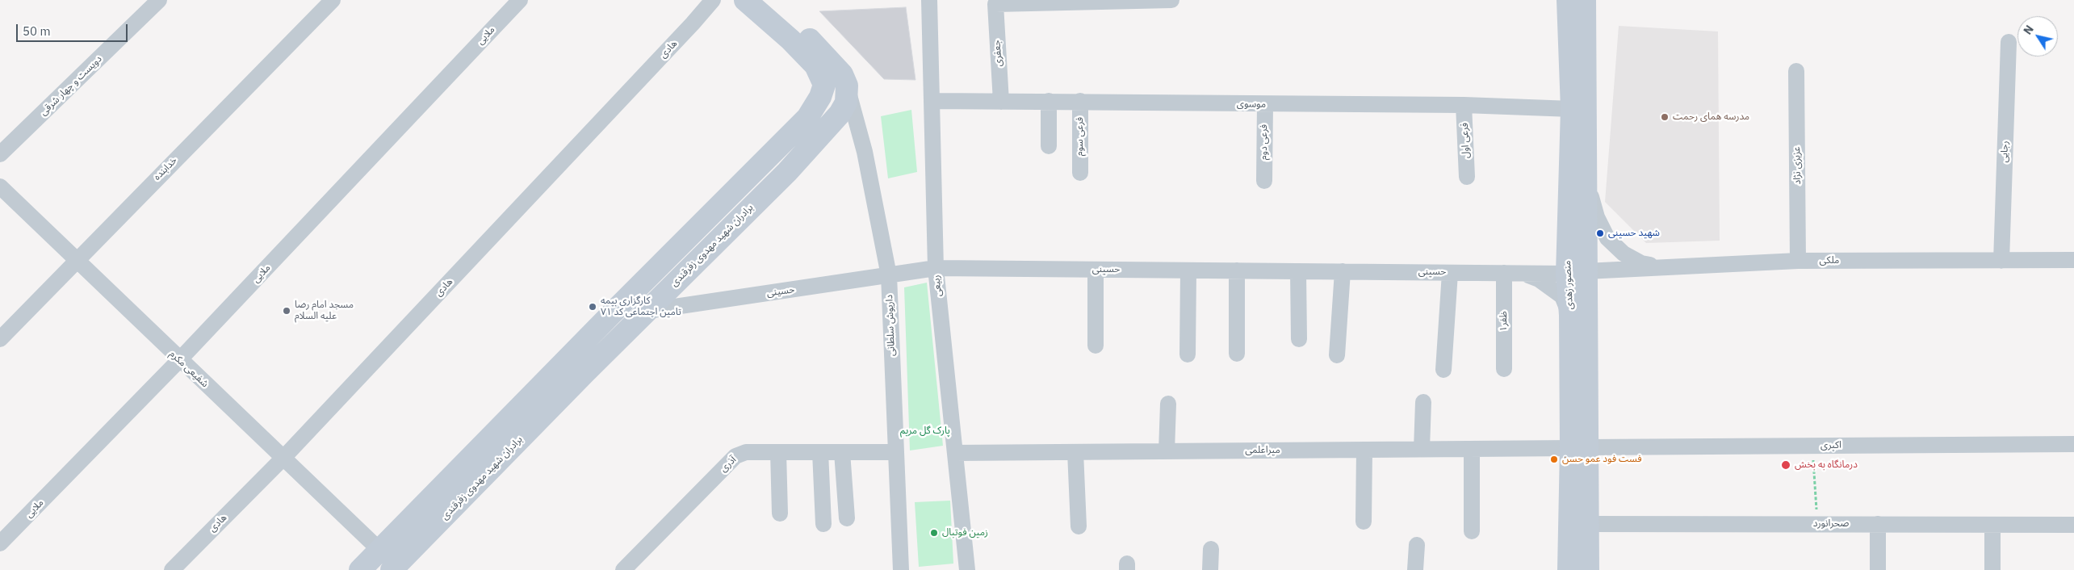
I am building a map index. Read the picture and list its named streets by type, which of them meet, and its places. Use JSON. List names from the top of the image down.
{
  "streets": {
    "main road": ["برادران شهید مهدوی زفرقندی", "منصور زهدی"],
    "street": [
      "ملایی",
      "هادی",
      "جعفری",
      "دویست و چهار شرقی",
      "موسوی",
      "فرعی سوم",
      "فرعی اول",
      "فرعی دوم",
      "رجایی",
      "عزیزی نژاد",
      "خدابنده",
      "ملکی",
      "حسینی",
      "ربیعی",
      "ظفر۱",
      "داریوش سلطانی",
      "شفیعی مکرم",
      "اکبری",
      "میراعلمی",
      "آذری",
      "صحرانورد"
    ]
  },
  "crossings": [
    ["ملایی", "شفیعی مکرم"],
    ["هادی", "شفیعی مکرم"],
    ["جعفری", "موسوی"],
    ["موسوی", "فرعی سوم"],
    ["موسوی", "فرعی اول"],
    ["موسوی", "فرعی دوم"],
    ["موسوی", "منصور زهدی"],
    ["موسوی", "ربیعی"],
    ["رجایی", "ملکی"],
    ["عزیزی نژاد", "ملکی"],
    ["خدابنده", "شفیعی مکرم"],
    ["برادران شهید مهدوی زفرقندی", "حسینی"],
    ["برادران شهید مهدوی زفرقندی", "داریوش سلطانی"],
    ["ملکی", "حسینی"],
    ["ملکی", "منصور زهدی"],
    ["حسینی", "منصور زهدی"],
    ["حسینی", "ربیعی"],
    ["حسینی", "ظفر۱"],
    ["حسینی", "داریوش سلطانی"],
    ["منصور زهدی", "اکبری"],
    ["منصور زهدی", "میراعلمی"],
    ["منصور زهدی", "صحرانورد"],
    ["ربیعی", "میراعلمی"],
    ["داریوش سلطانی", "آذری"],
    ["اکبری", "میراعلمی"]
  ],
  "parks": ["پارک گل مریم"],
  "places": [
    "مدرسه همای رحمت",
    "شهید حسینی",
    "کارگزاری بیمه تامین اجتماعی کد ۷۱",
    "مسجد امام رضا علیه السلام",
    "فست فود عمو حسن",
    "درمانگاه به بخش",
    "زمین فوتبال"
  ],
  "scale_bar": "50 m",
  "north": "top left"
}
